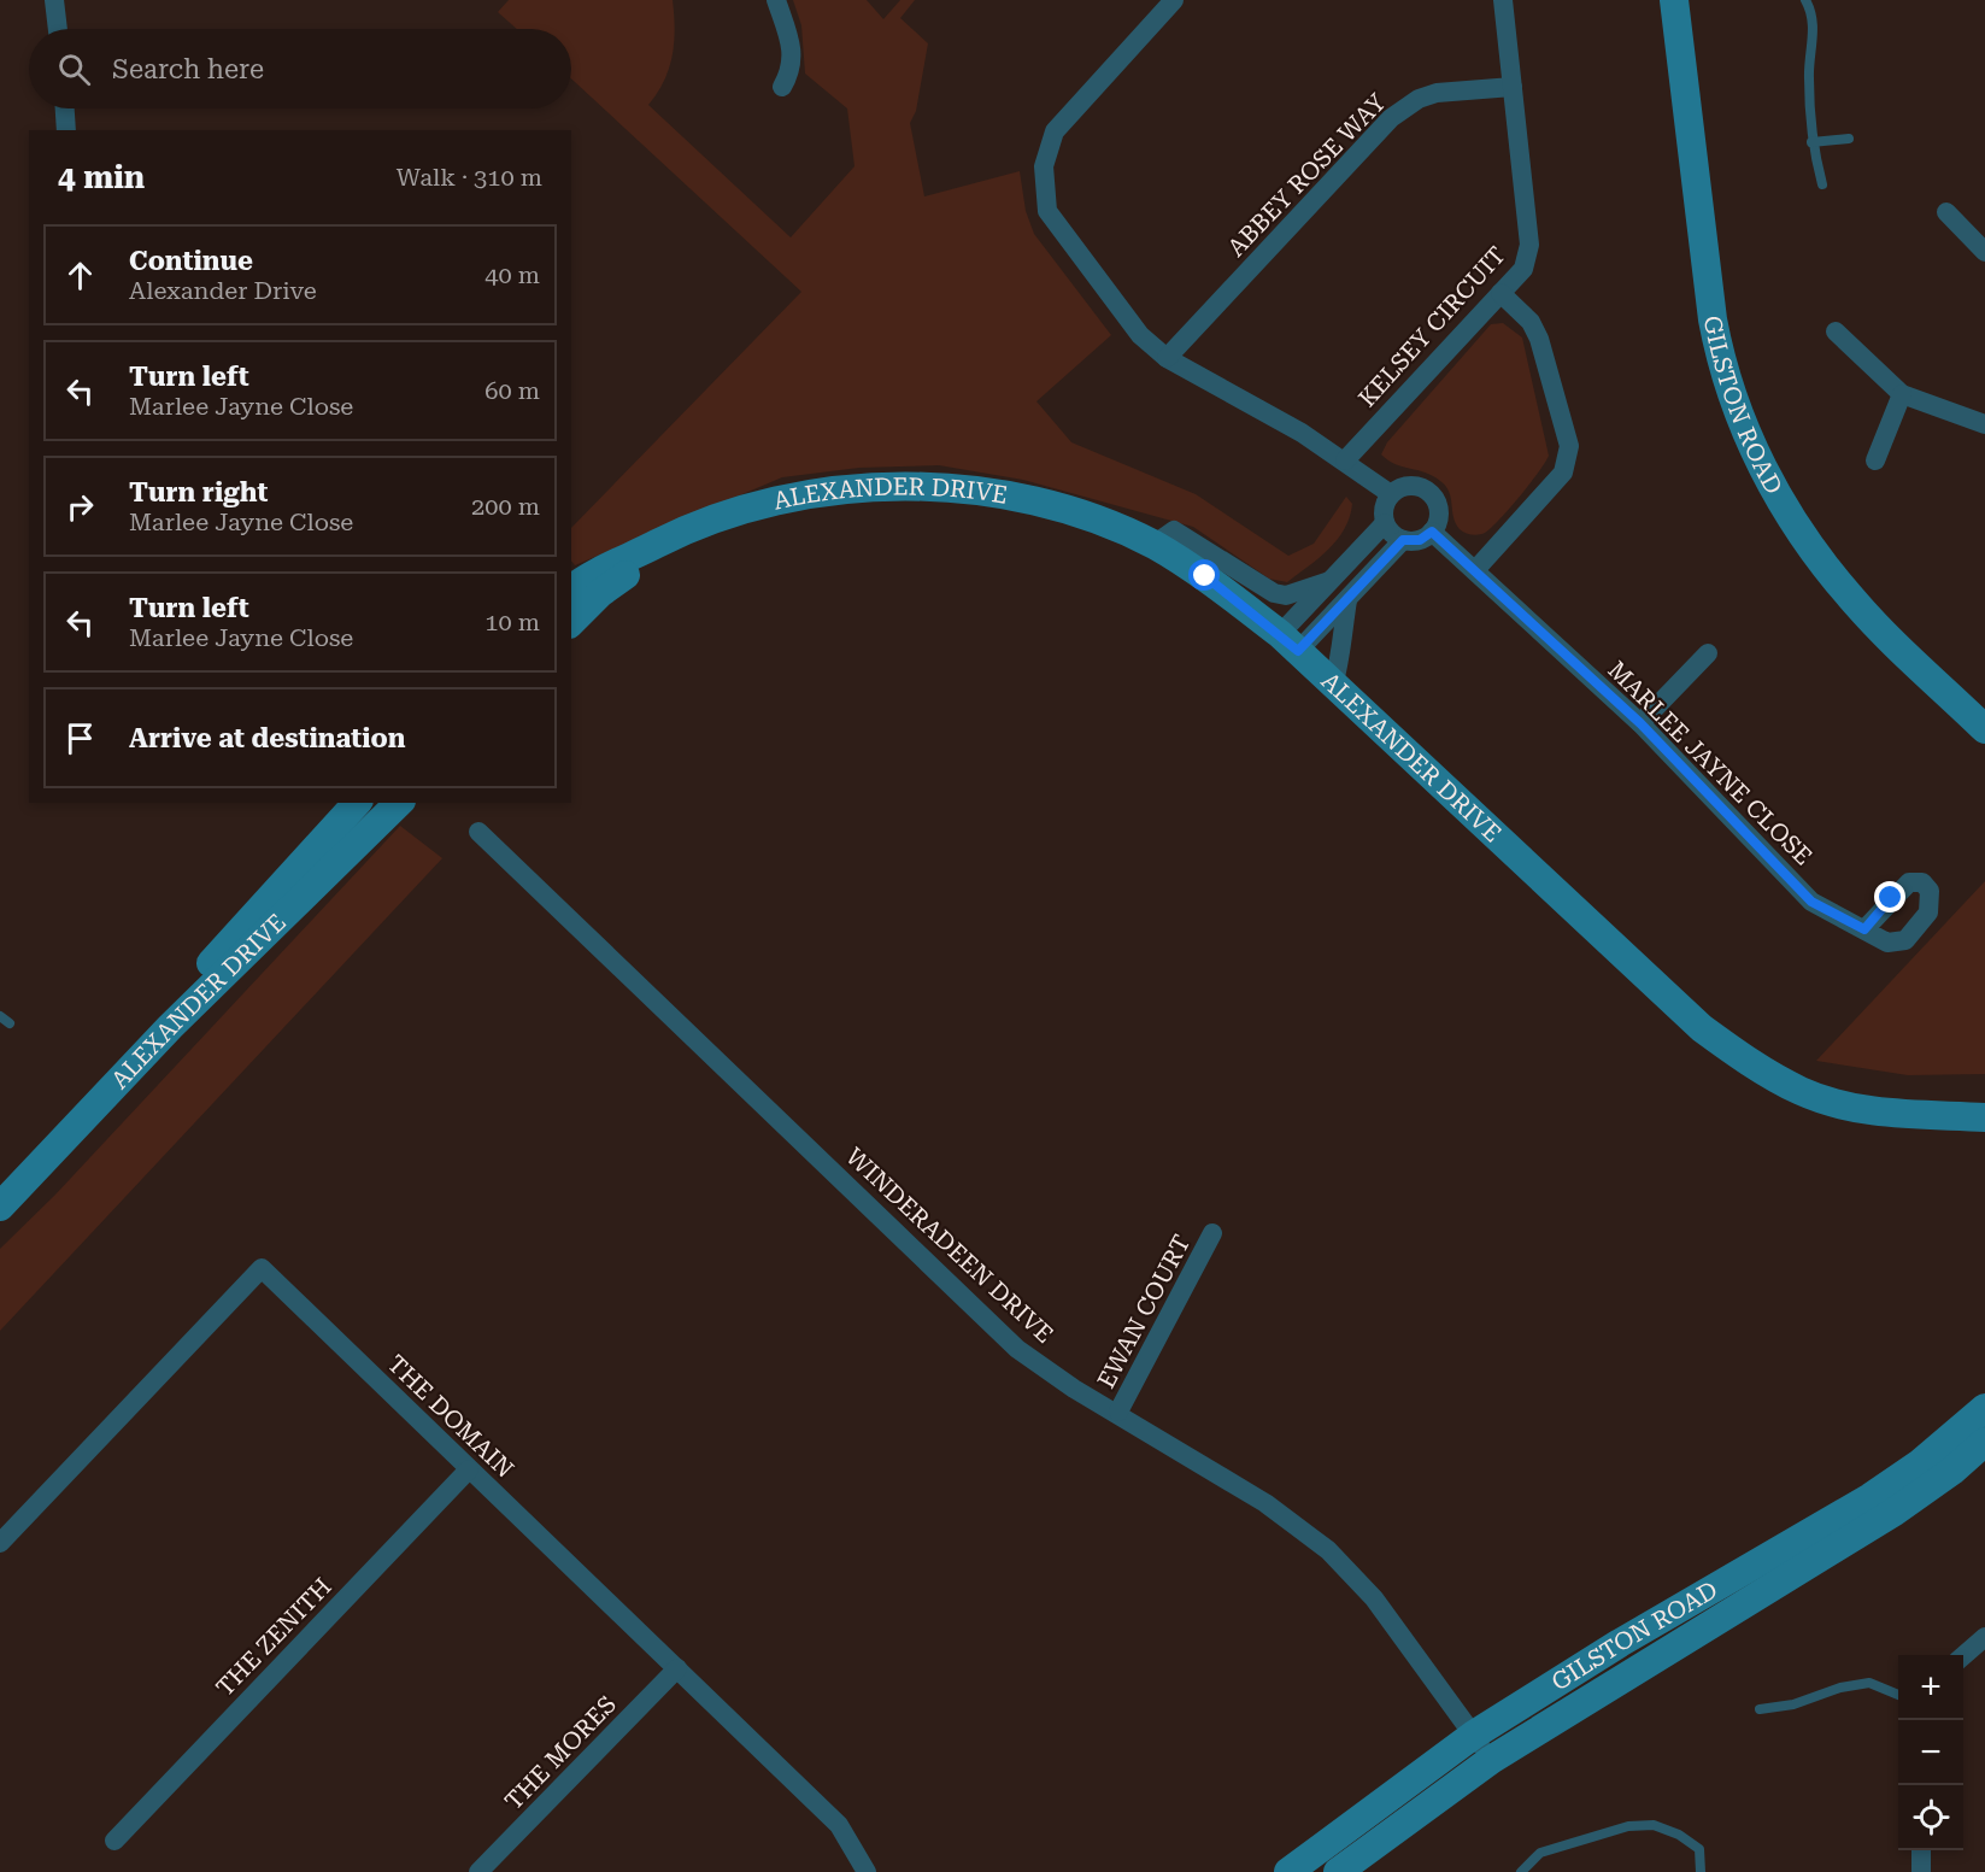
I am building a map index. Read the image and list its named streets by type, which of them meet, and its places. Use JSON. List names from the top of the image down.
{
  "streets": {
    "main road": ["GILSTON ROAD", "ALEXANDER DRIVE"],
    "street": [
      "ABBEY ROSE WAY",
      "KELSEY CIRCUIT",
      "MARLEE JAYNE CLOSE",
      "WINDERADEEN DRIVE",
      "EWAN COURT",
      "THE DOMAIN",
      "THE ZENITH",
      "THE MORES"
    ]
  },
  "crossings": [
    ["ABBEY ROSE WAY", "KELSEY CIRCUIT"],
    ["GILSTON ROAD", "WINDERADEEN DRIVE"],
    ["WINDERADEEN DRIVE", "EWAN COURT"],
    ["THE DOMAIN", "THE ZENITH"],
    ["THE DOMAIN", "THE MORES"]
  ],
  "page": {
    "search": "Search here",
    "heading": ["4 min", "Walk · 310 m"],
    "list": [
      ["Continue", "Alexander Drive", "40 m"],
      ["Turn left", "Marlee Jayne Close", "60 m"],
      ["Turn right", "Marlee Jayne Close", "200 m"],
      ["Turn left", "Marlee Jayne Close", "10 m"],
      "Arrive at destination"
    ],
    "map_buttons": ["+", "−"]
  }
}
